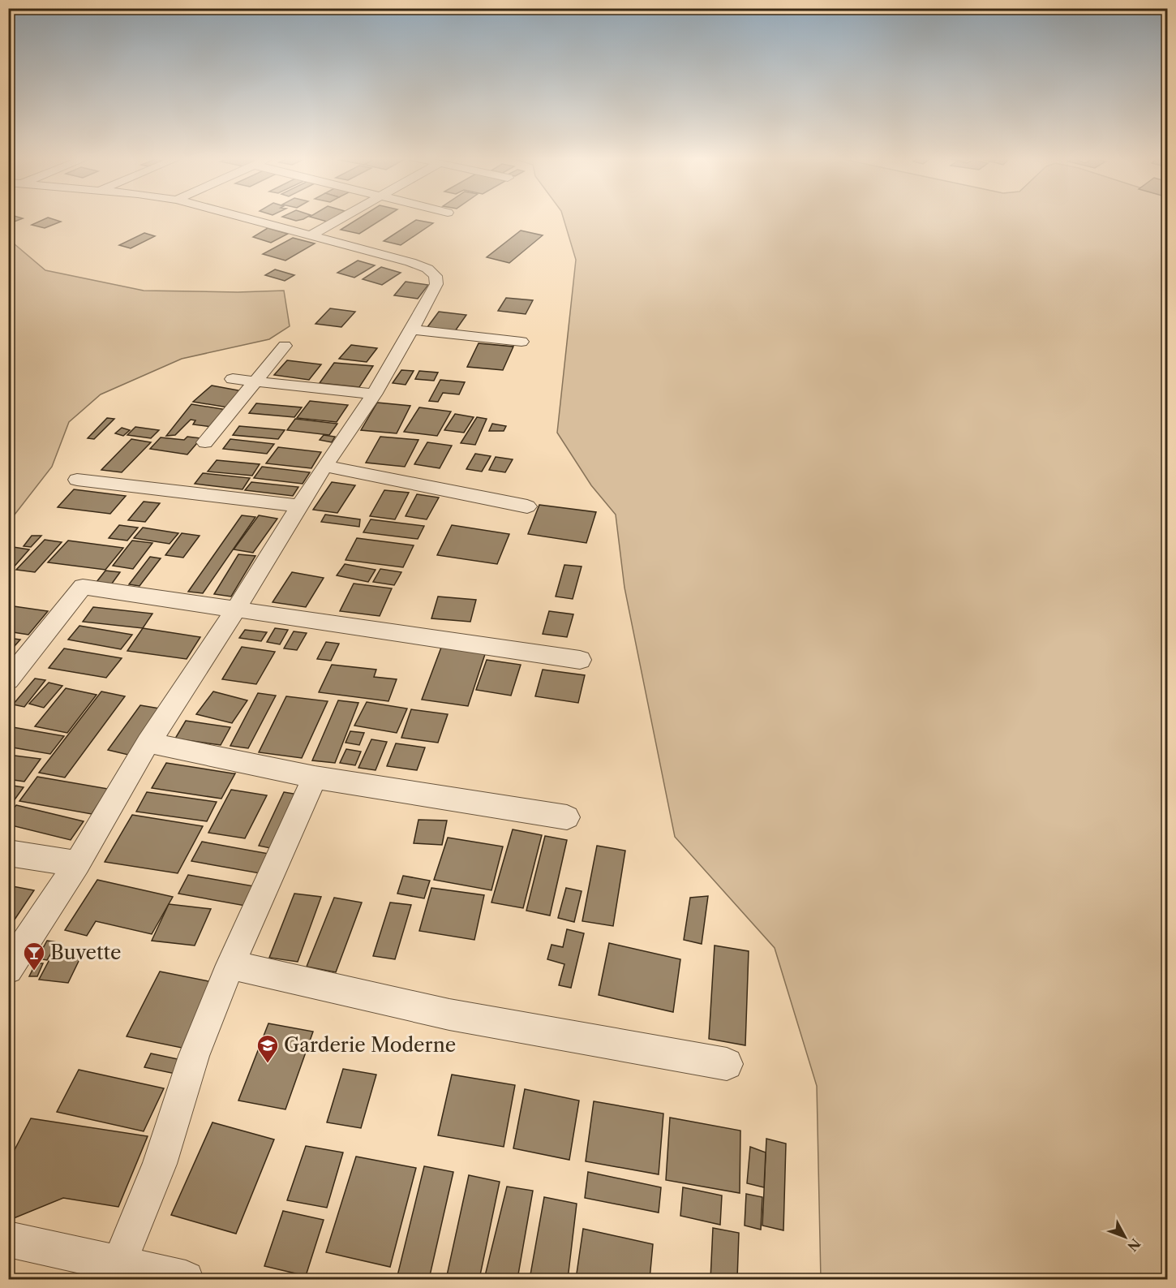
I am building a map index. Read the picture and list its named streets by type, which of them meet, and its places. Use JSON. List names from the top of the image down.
{
  "places": {
    "bar": ["Buvette"],
    "school or university": ["Garderie Moderne"]
  },
  "north": "bottom right"
}
